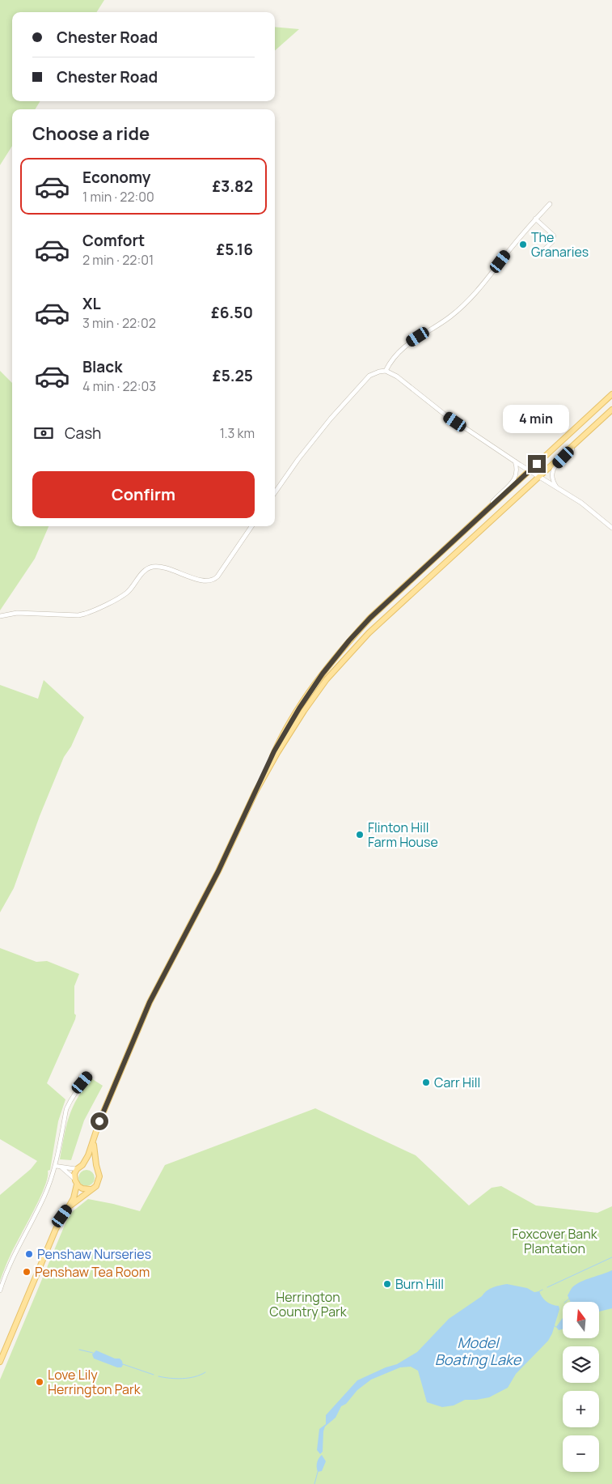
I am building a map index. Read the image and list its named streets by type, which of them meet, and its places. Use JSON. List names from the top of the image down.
{
  "water": ["Model Boating Lake"],
  "parks": ["Foxcover Bank Plantation", "Herrington Country Park"],
  "places": [
    "The Granaries",
    "Flinton Hill Farm House",
    "Carr Hill",
    "Penshaw Nurseries",
    "Penshaw Tea Room",
    "Burn Hill",
    "Love Lily Herrington Park"
  ],
  "north": "top",
  "page": {
    "banner": ["Chester Road", "Chester Road"],
    "heading": "Choose a ride",
    "list": [
      {
        "name": "Economy",
        "note": "1 min · 22:00",
        "value": "£3.82"
      },
      {
        "name": "Comfort",
        "note": "2 min · 22:01",
        "value": "£5.16"
      },
      {
        "name": "XL",
        "note": "3 min · 22:02",
        "value": "£6.50"
      },
      {
        "name": "Black",
        "note": "4 min · 22:03",
        "value": "£5.25"
      }
    ],
    "bubble": "4 min",
    "pay": ["Cash", "1.3 km"],
    "buttons": "Confirm",
    "map_buttons": ["+", "−"]
  }
}
